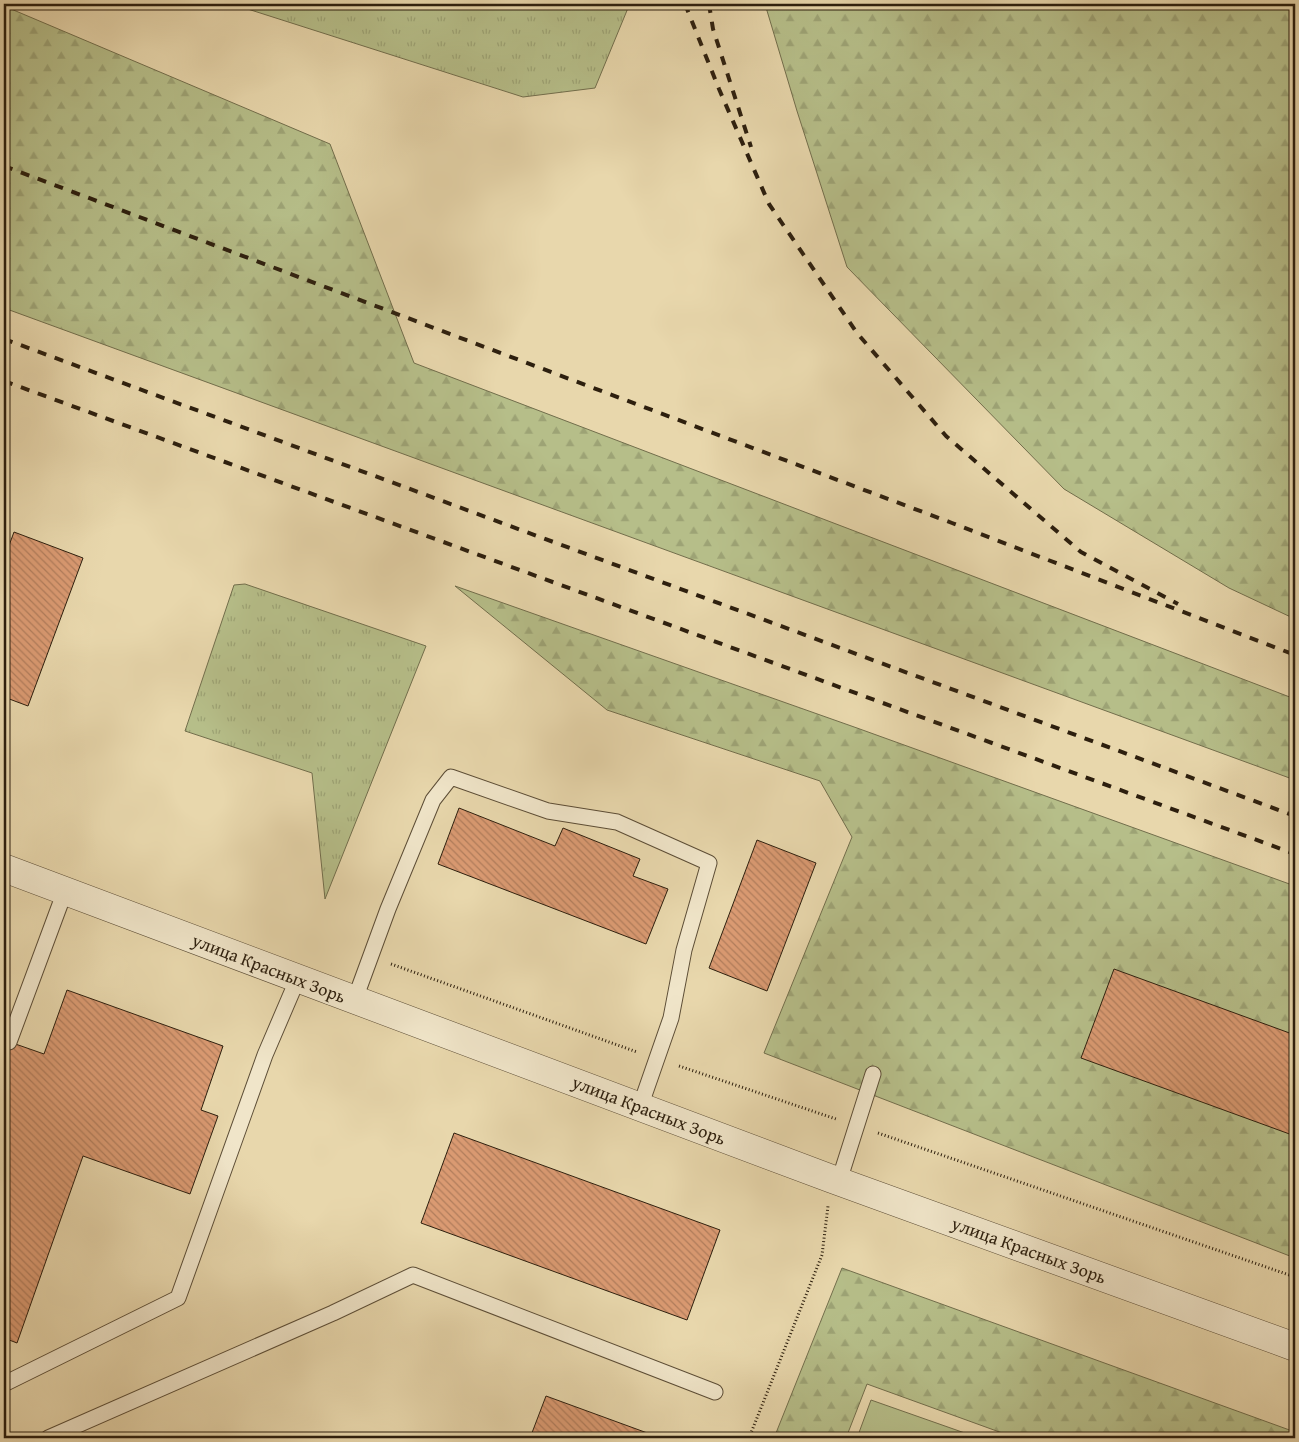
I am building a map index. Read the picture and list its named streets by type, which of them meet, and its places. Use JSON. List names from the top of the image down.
{
  "streets": {
    "street": ["улица Красных Зорь"]
  }
}
